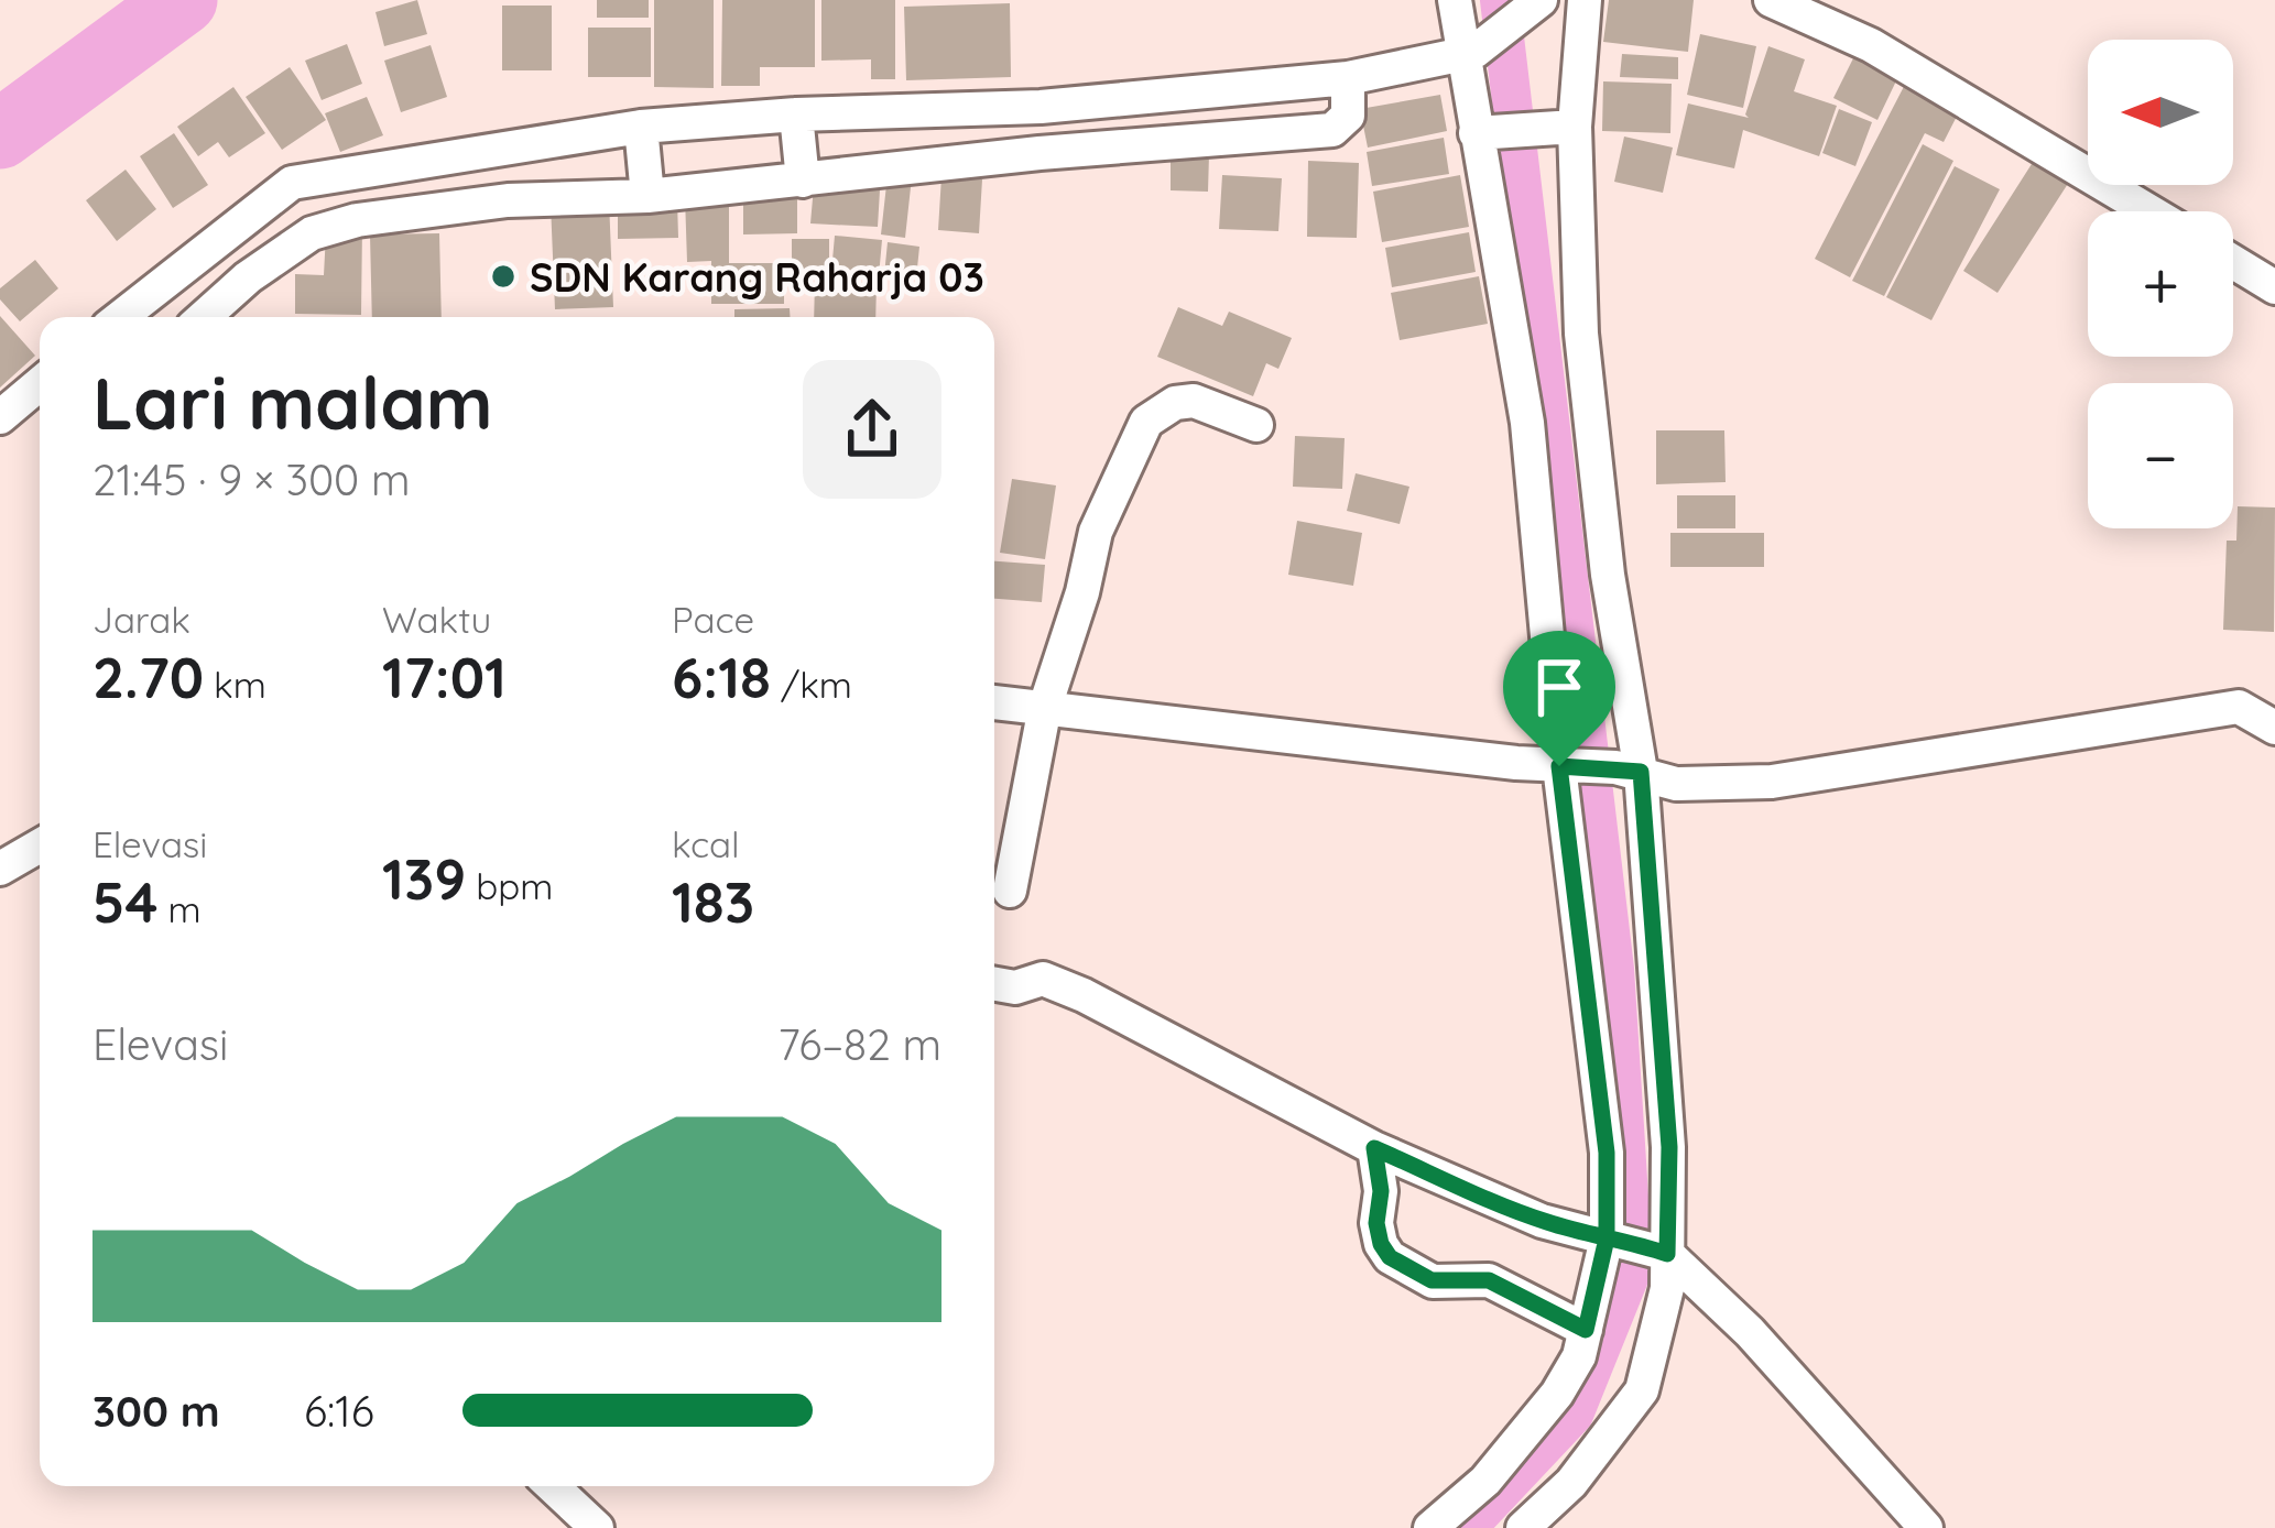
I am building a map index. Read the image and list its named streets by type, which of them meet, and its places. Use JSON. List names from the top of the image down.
{
  "places": ["SDN Karang Raharja 03"],
  "north": "left",
  "page": {
    "map_buttons": ["+", "−"],
    "heading": ["Lari malam", "21:45 · 9 × 300 m"],
    "stats": [
      ["Jarak", "2.70 km"],
      ["Waktu", "17:01"],
      ["Pace", "6:18 /km"],
      ["Elevasi", "54 m"],
      ["139 bpm"],
      ["kcal", "183"]
    ],
    "chart": ["Elevasi", "76–82 m"],
    "list": [
      {
        "name": "300 m",
        "note": "6:16"
      }
    ]
  }
}
